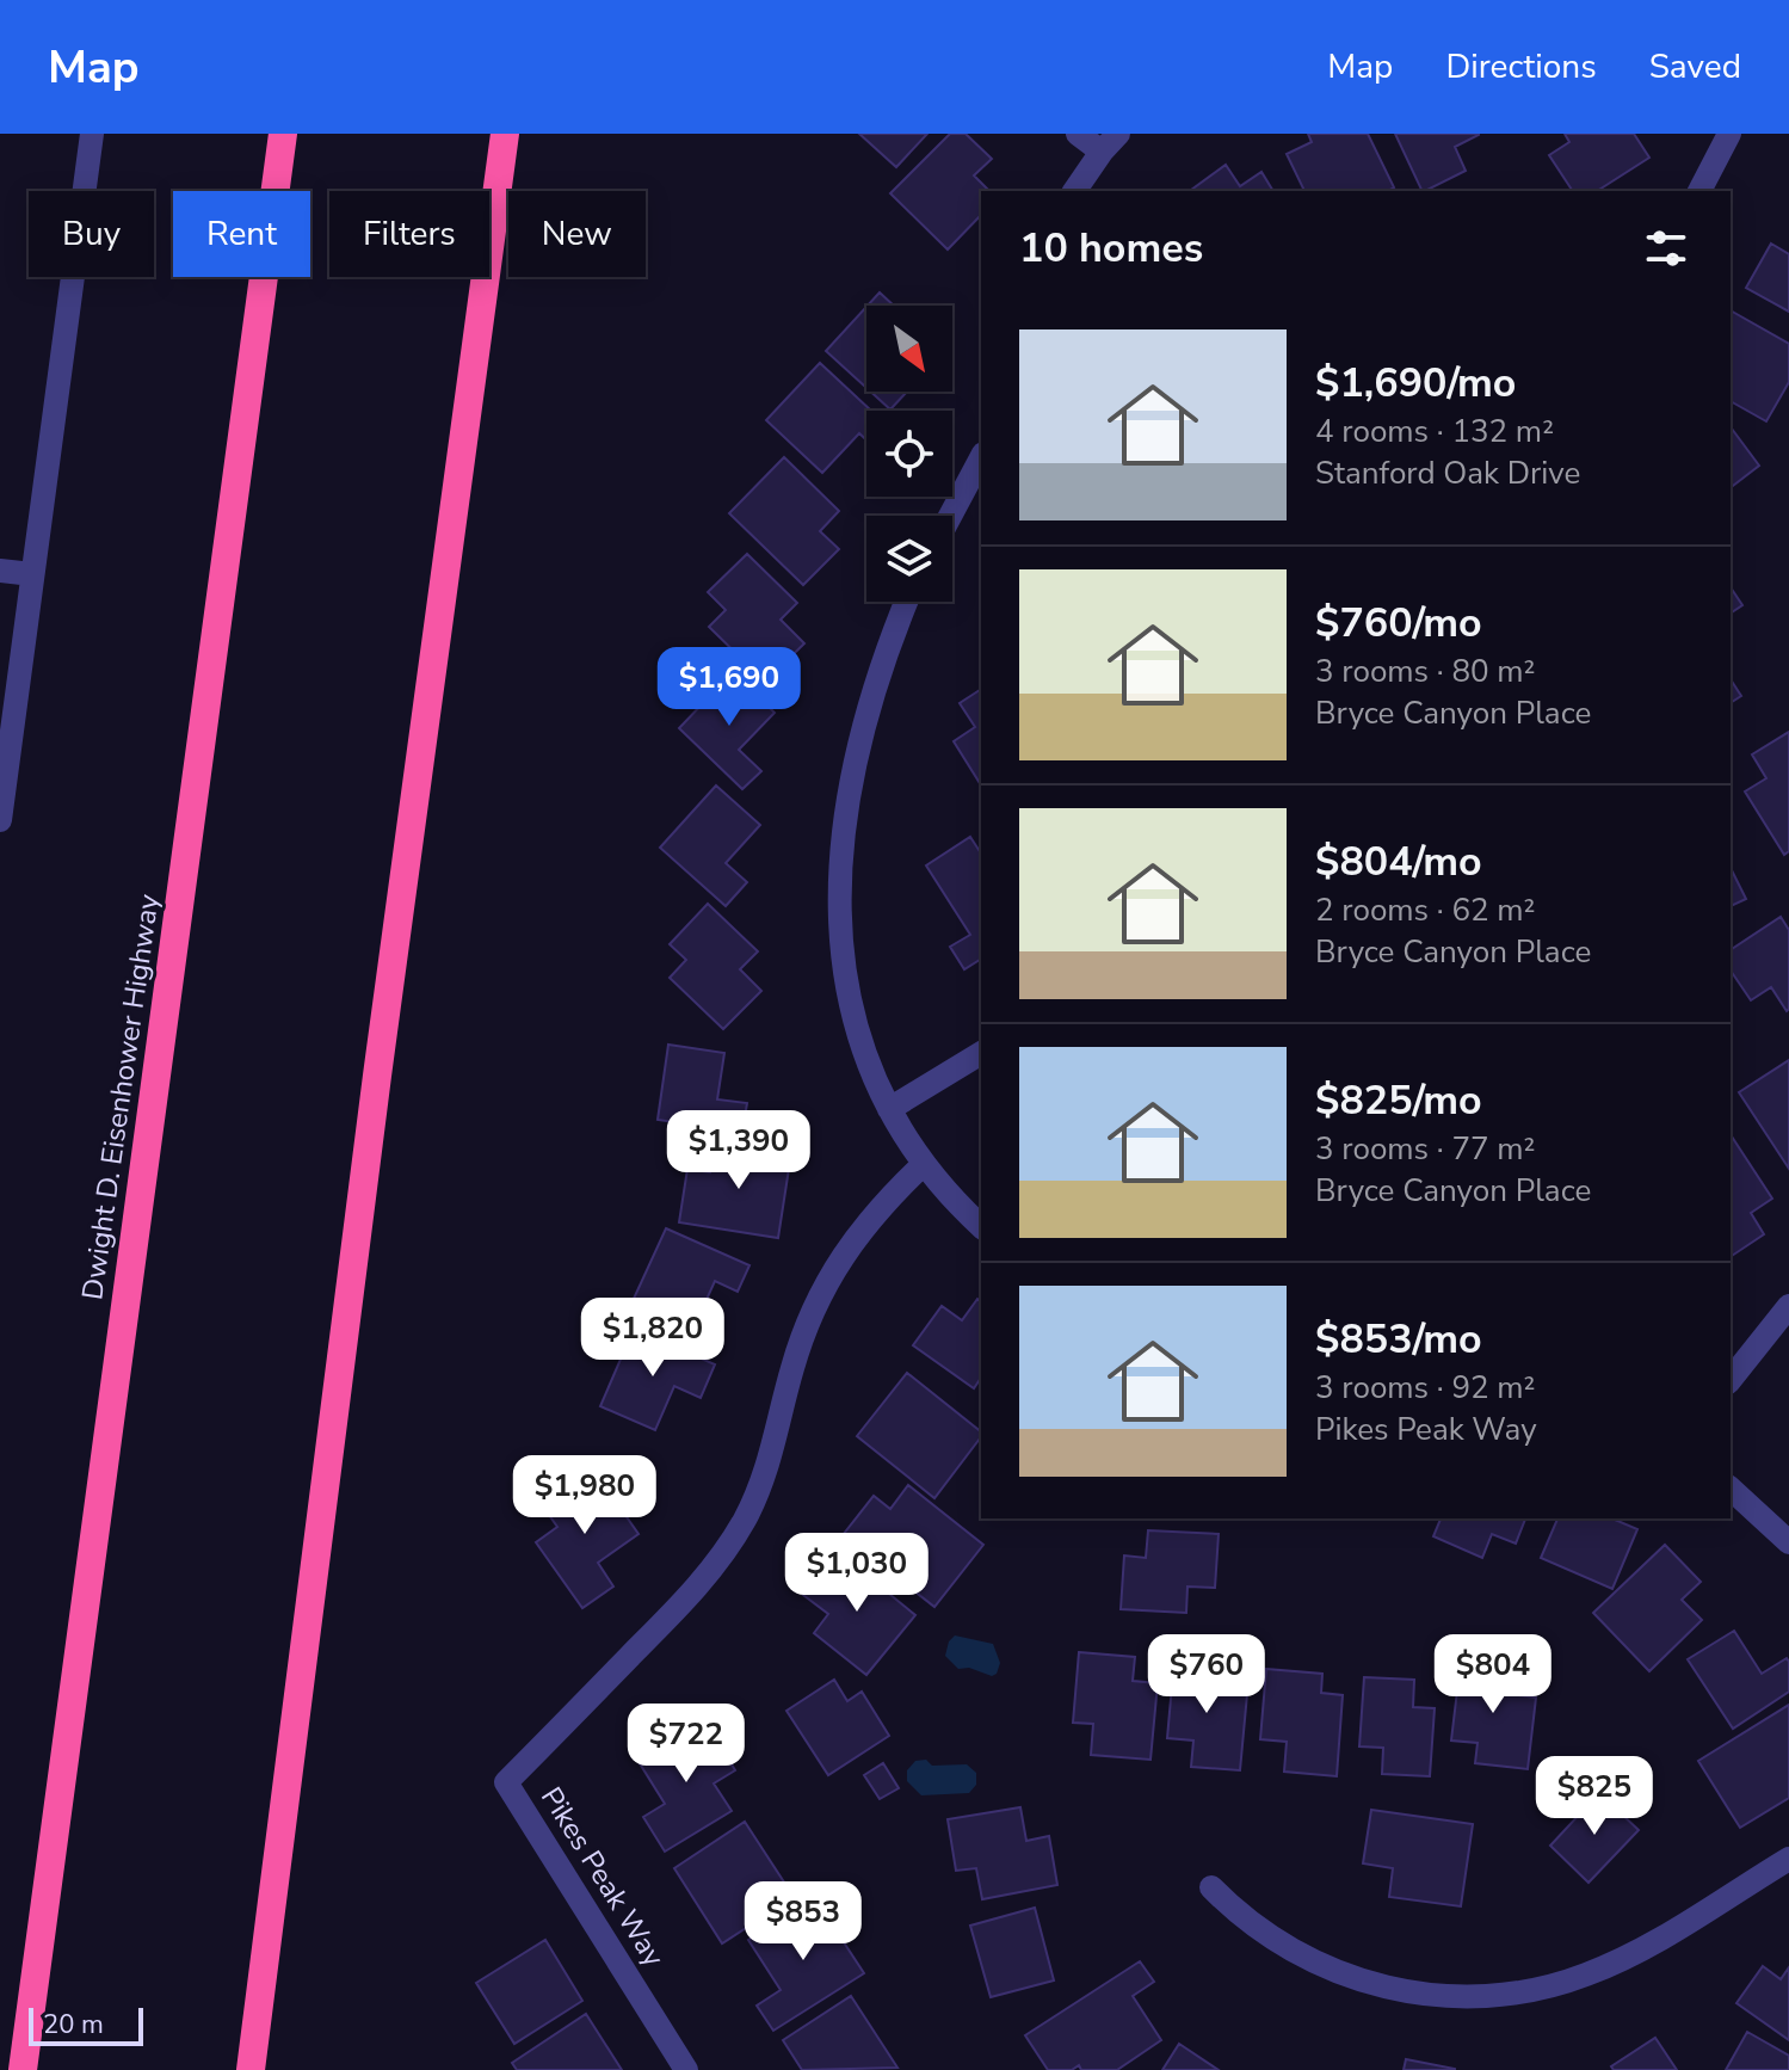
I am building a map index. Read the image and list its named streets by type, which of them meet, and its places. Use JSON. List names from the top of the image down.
{
  "streets": {
    "highway": ["Dwight D. Eisenhower Highway"],
    "street": ["Pikes Peak Way"]
  },
  "scale_bar": "20 m",
  "north": "bottom right",
  "page": {
    "header": "Map",
    "nav": ["Map", "Directions", "Saved"],
    "chip": [
      "Buy",
      "Rent",
      "Filters",
      "New"
    ],
    "heading": "10 homes",
    "list": [
      {
        "name": "$1,690/mo",
        "note": "4 rooms · 132 m² · Stanford Oak Drive"
      },
      {
        "name": "$760/mo",
        "note": "3 rooms · 80 m² · Bryce Canyon Place"
      },
      {
        "name": "$804/mo",
        "note": "2 rooms · 62 m² · Bryce Canyon Place"
      },
      {
        "name": "$825/mo",
        "note": "3 rooms · 77 m² · Bryce Canyon Place"
      },
      {
        "name": "$853/mo",
        "note": "3 rooms · 92 m² · Pikes Peak Way"
      }
    ],
    "price": [
      "$1,690",
      "$1,390",
      "$1,820",
      "$1,980",
      "$1,030",
      "$760",
      "$804",
      "$722",
      "$825",
      "$853"
    ],
    "scale": "20 m"
  }
}
